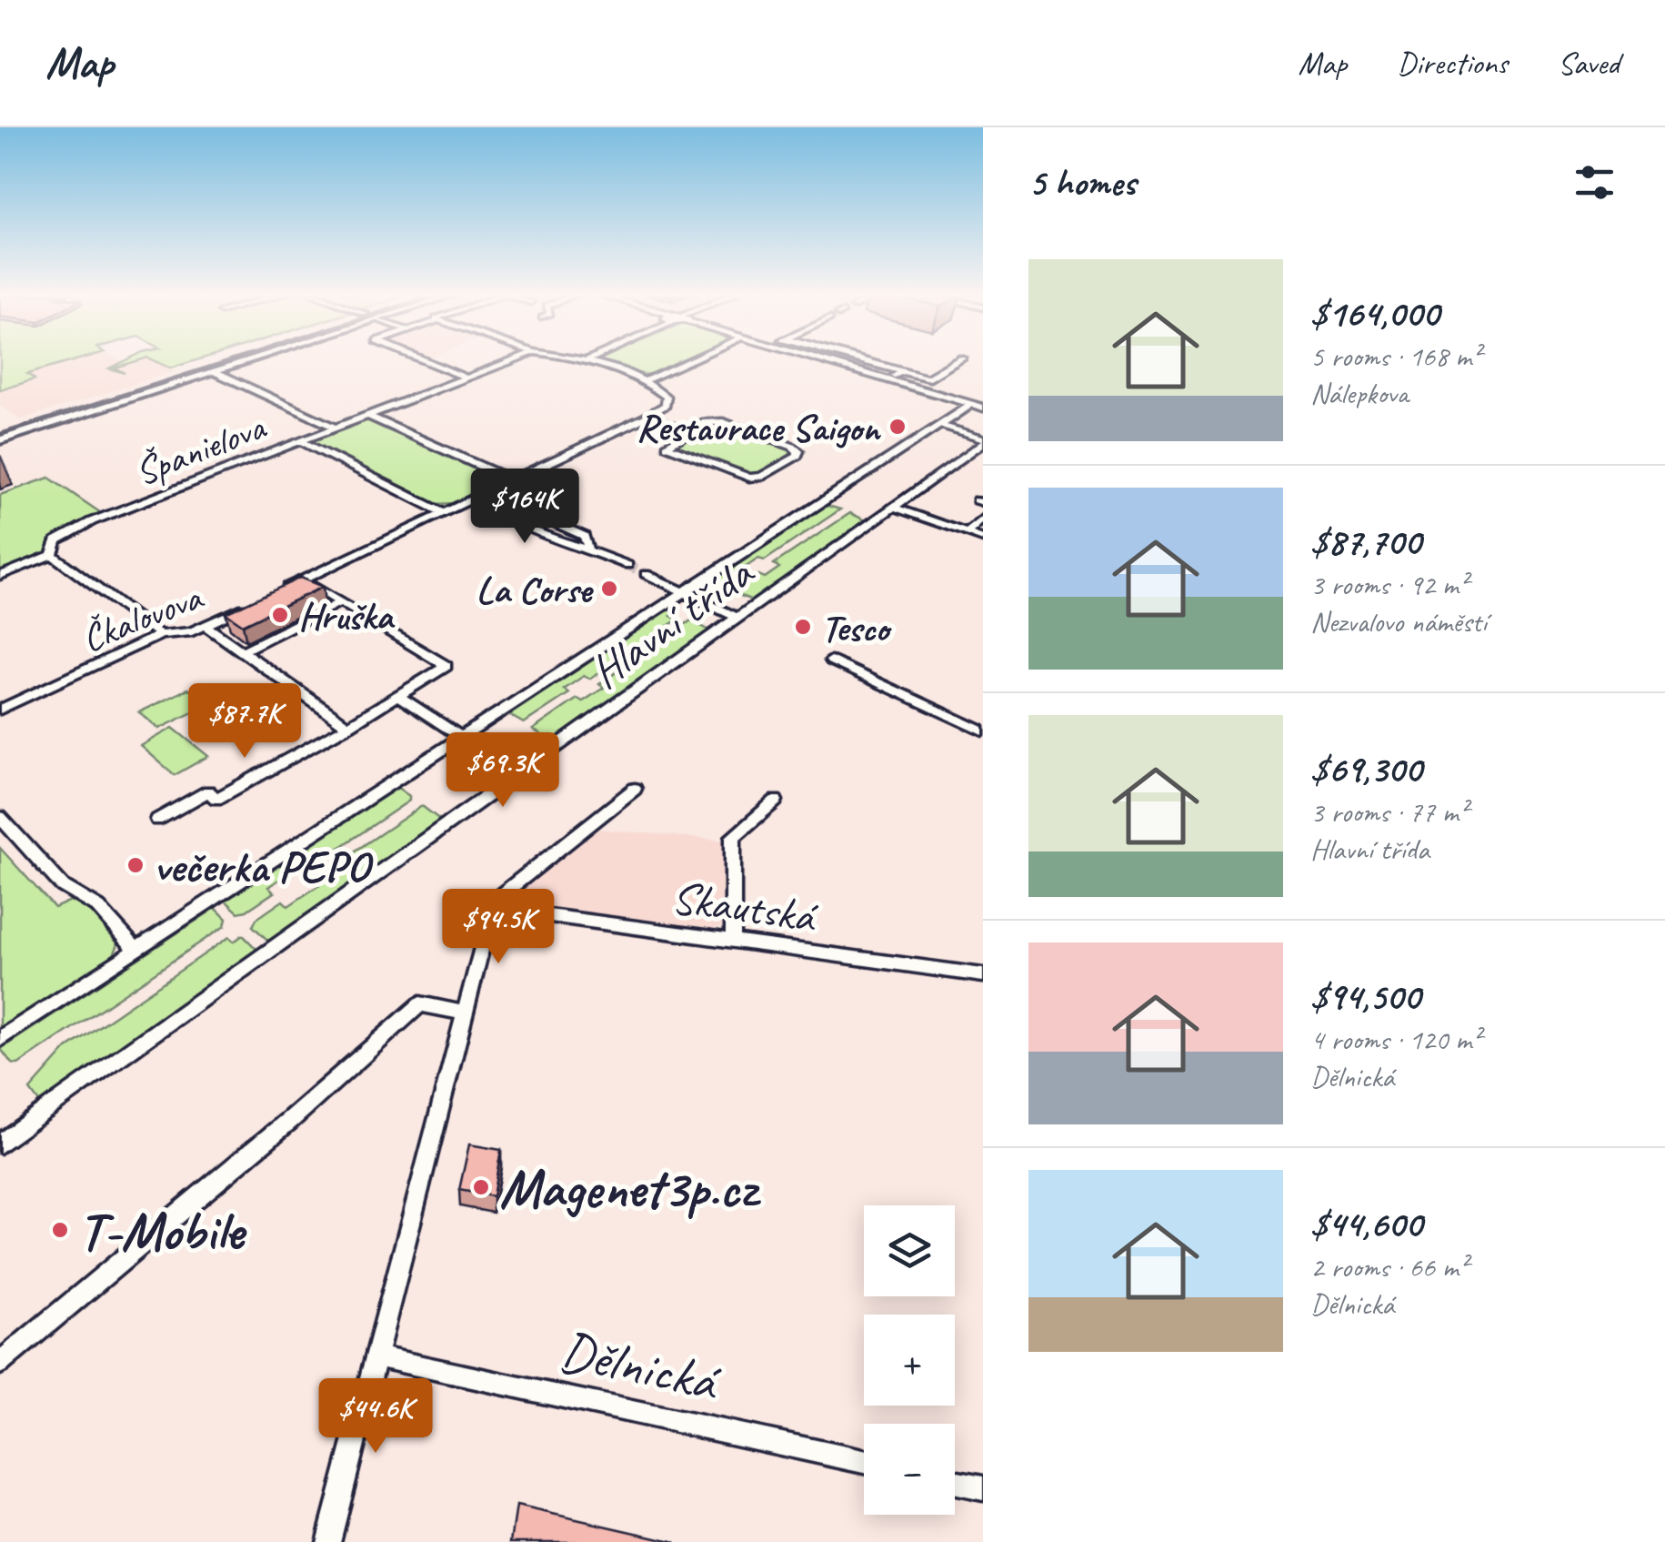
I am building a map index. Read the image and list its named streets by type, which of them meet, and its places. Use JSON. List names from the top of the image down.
{
  "streets": {
    "street": [
      "Španielova",
      "Čkalovova",
      "Hlavní třída",
      "Skautská",
      "Dělnická"
    ]
  },
  "places": [
    "Restaurace Saigon",
    "La Corse",
    "Hruška",
    "Tesco",
    "večerka PEPO",
    "Magenet3p.cz",
    "T-Mobile"
  ],
  "page": {
    "header": "Map",
    "nav": ["Map", "Directions", "Saved"],
    "heading": "5 homes",
    "list": [
      {
        "name": "$164,000",
        "note": "5 rooms · 168 m² · Nálepkova"
      },
      {
        "name": "$87,700",
        "note": "3 rooms · 92 m² · Nezvalovo náměstí"
      },
      {
        "name": "$69,300",
        "note": "3 rooms · 77 m² · Hlavní třída"
      },
      {
        "name": "$94,500",
        "note": "4 rooms · 120 m² · Dělnická"
      },
      {
        "name": "$44,600",
        "note": "2 rooms · 66 m² · Dělnická"
      }
    ],
    "price": [
      "$164K",
      "$87.7K",
      "$69.3K",
      "$94.5K",
      "$44.6K"
    ],
    "map_buttons": ["+", "−"]
  }
}
